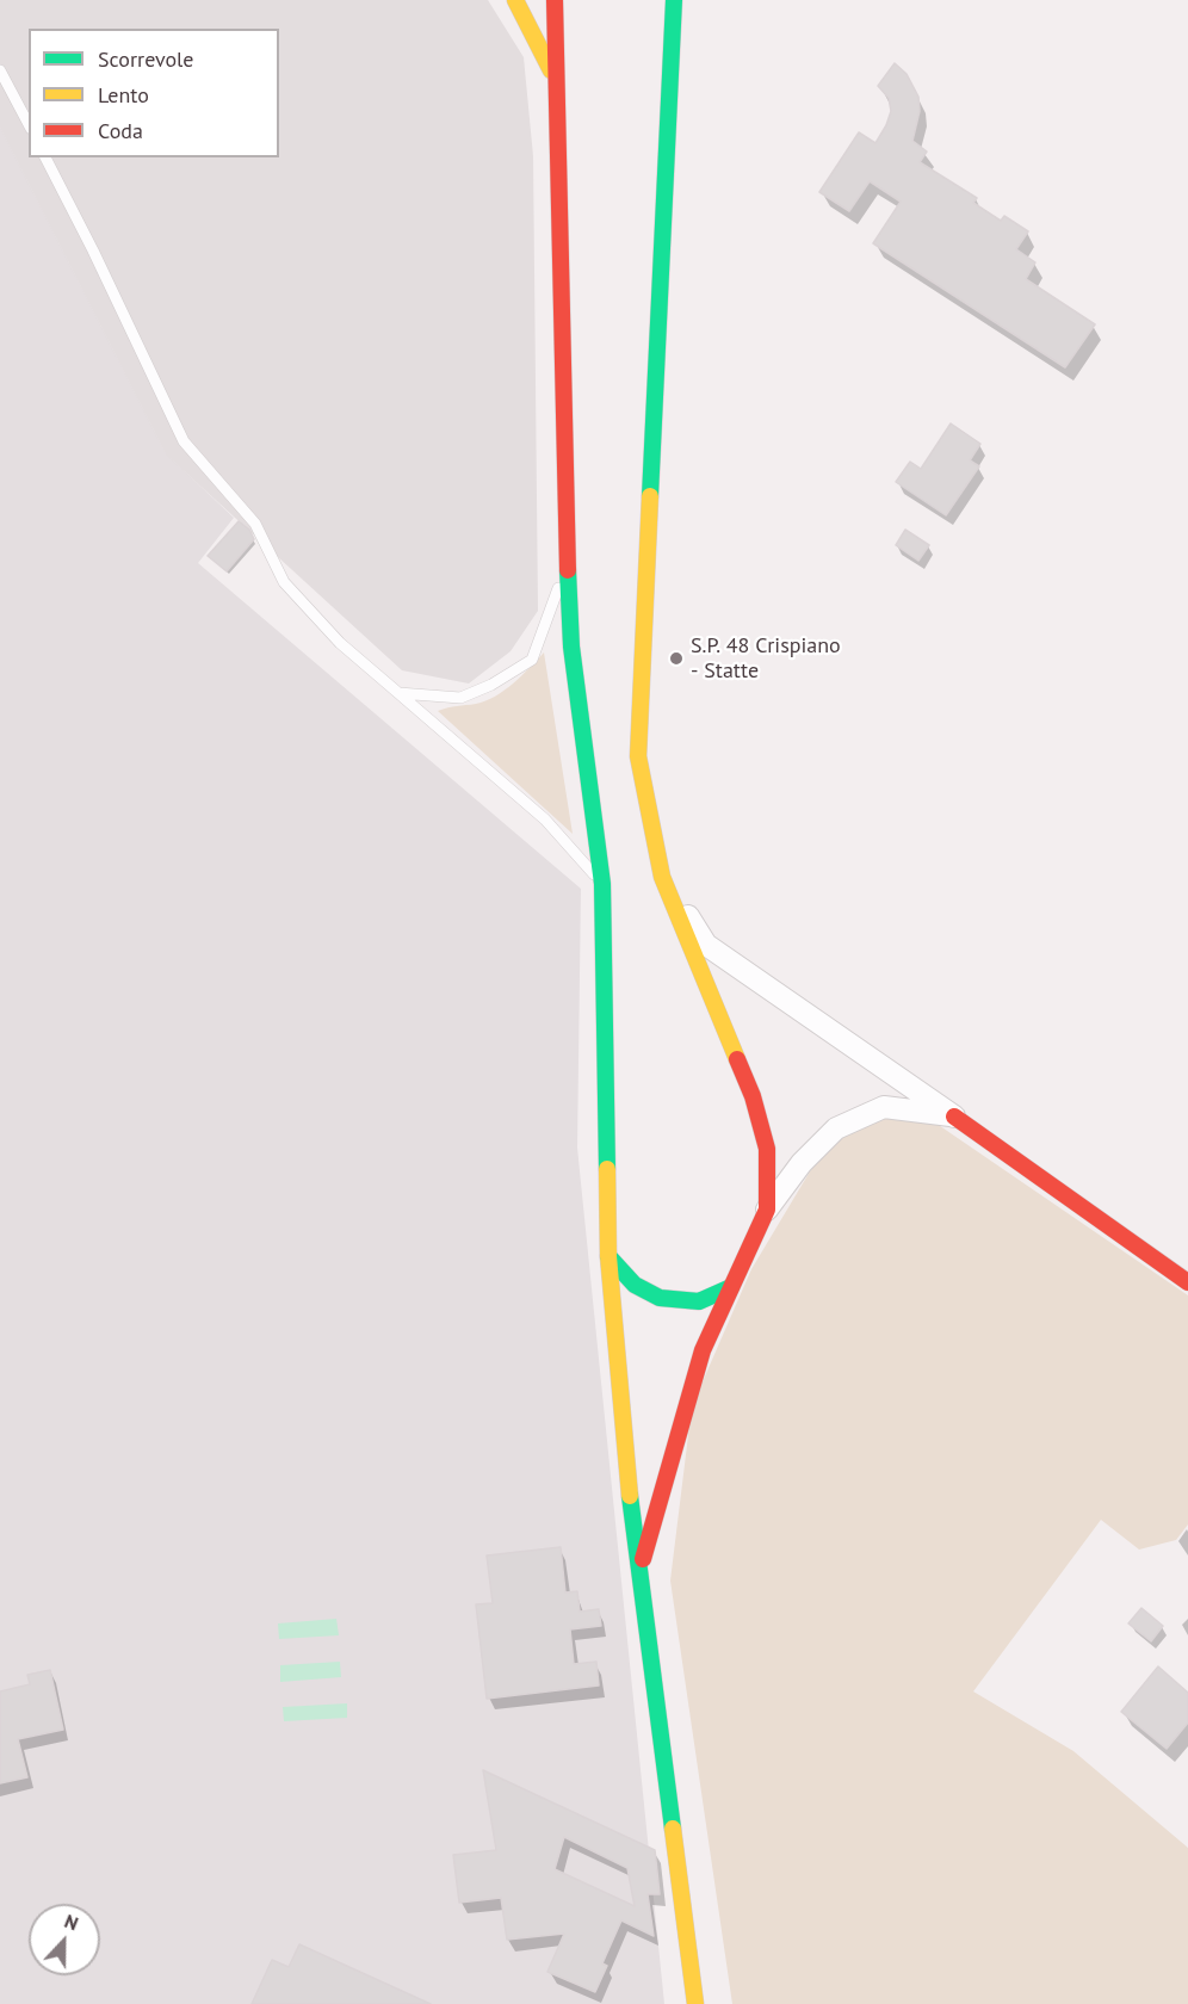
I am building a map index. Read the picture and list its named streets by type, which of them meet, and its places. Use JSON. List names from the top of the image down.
{
  "places": ["S.P. 48 Crispiano - Statte"],
  "legend": ["Scorrevole", "Lento", "Coda"],
  "north": "top"
}
